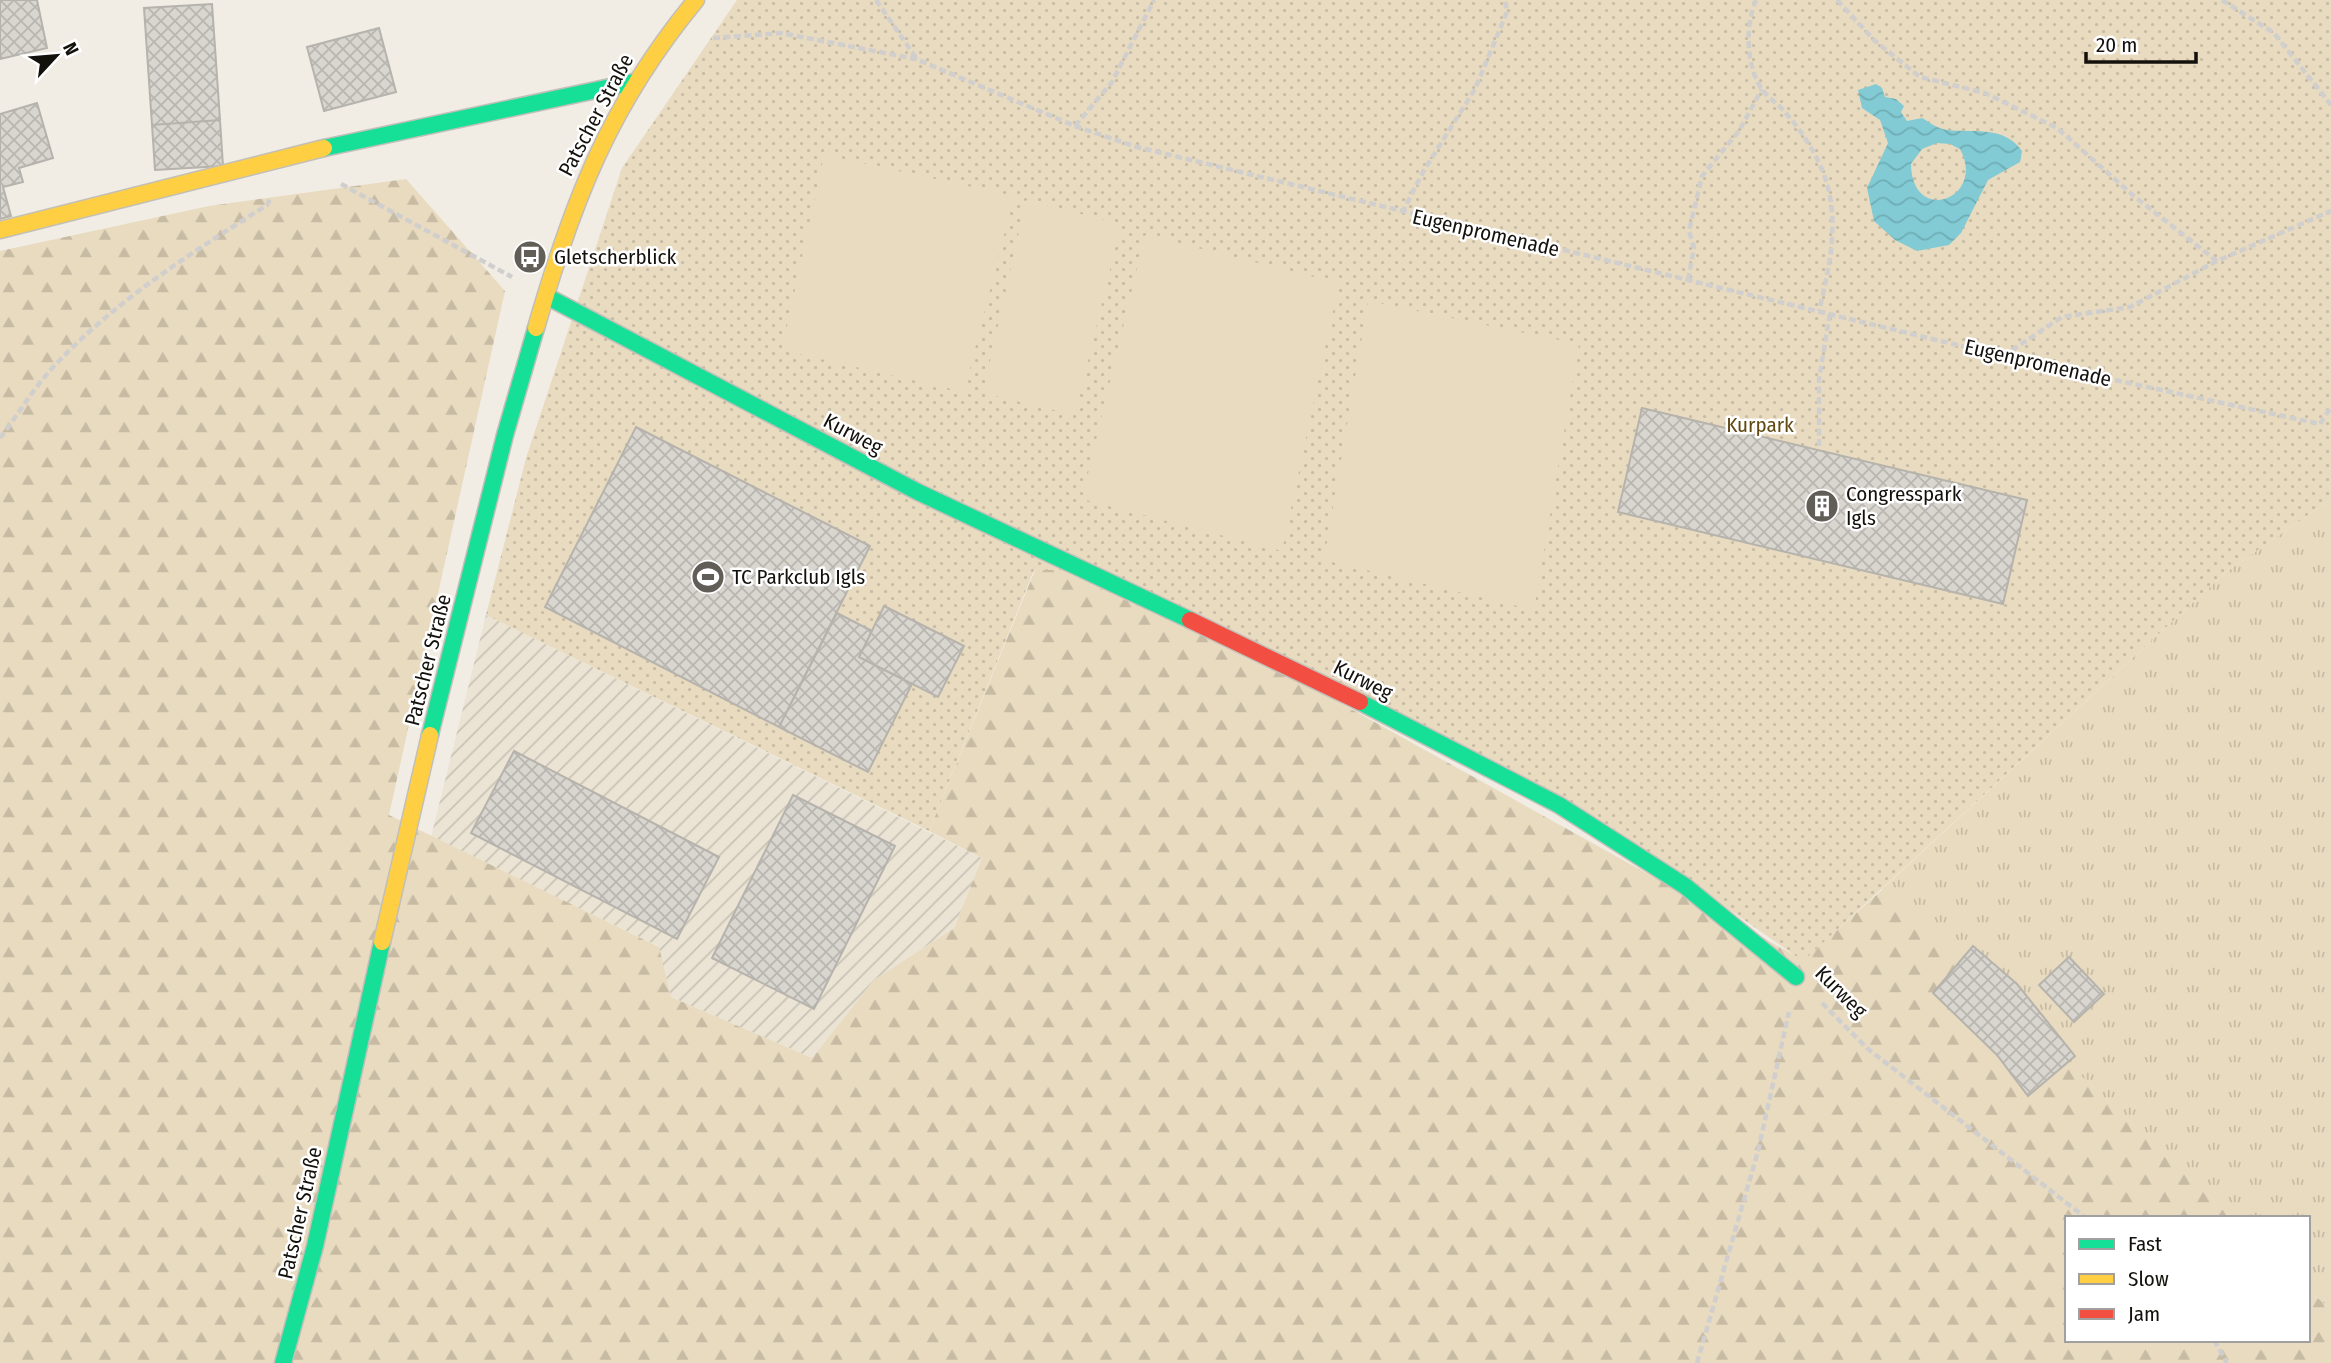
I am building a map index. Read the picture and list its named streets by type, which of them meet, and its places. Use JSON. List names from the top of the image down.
{
  "streets": {
    "street": ["Patscher Straße", "Kurweg"],
    "path": ["Eugenpromenade"]
  },
  "crossings": [
    ["Patscher Straße", "Eugenpromenade"],
    ["Patscher Straße", "Kurweg"]
  ],
  "parks": ["Kurpark"],
  "places": {
    "bus stop": ["Gletscherblick"],
    "building": ["Congresspark Igls"],
    "sports": ["TC Parkclub Igls"]
  },
  "legend": ["Fast", "Slow", "Jam"],
  "scale_bar": "20 m",
  "north": "top right"
}
